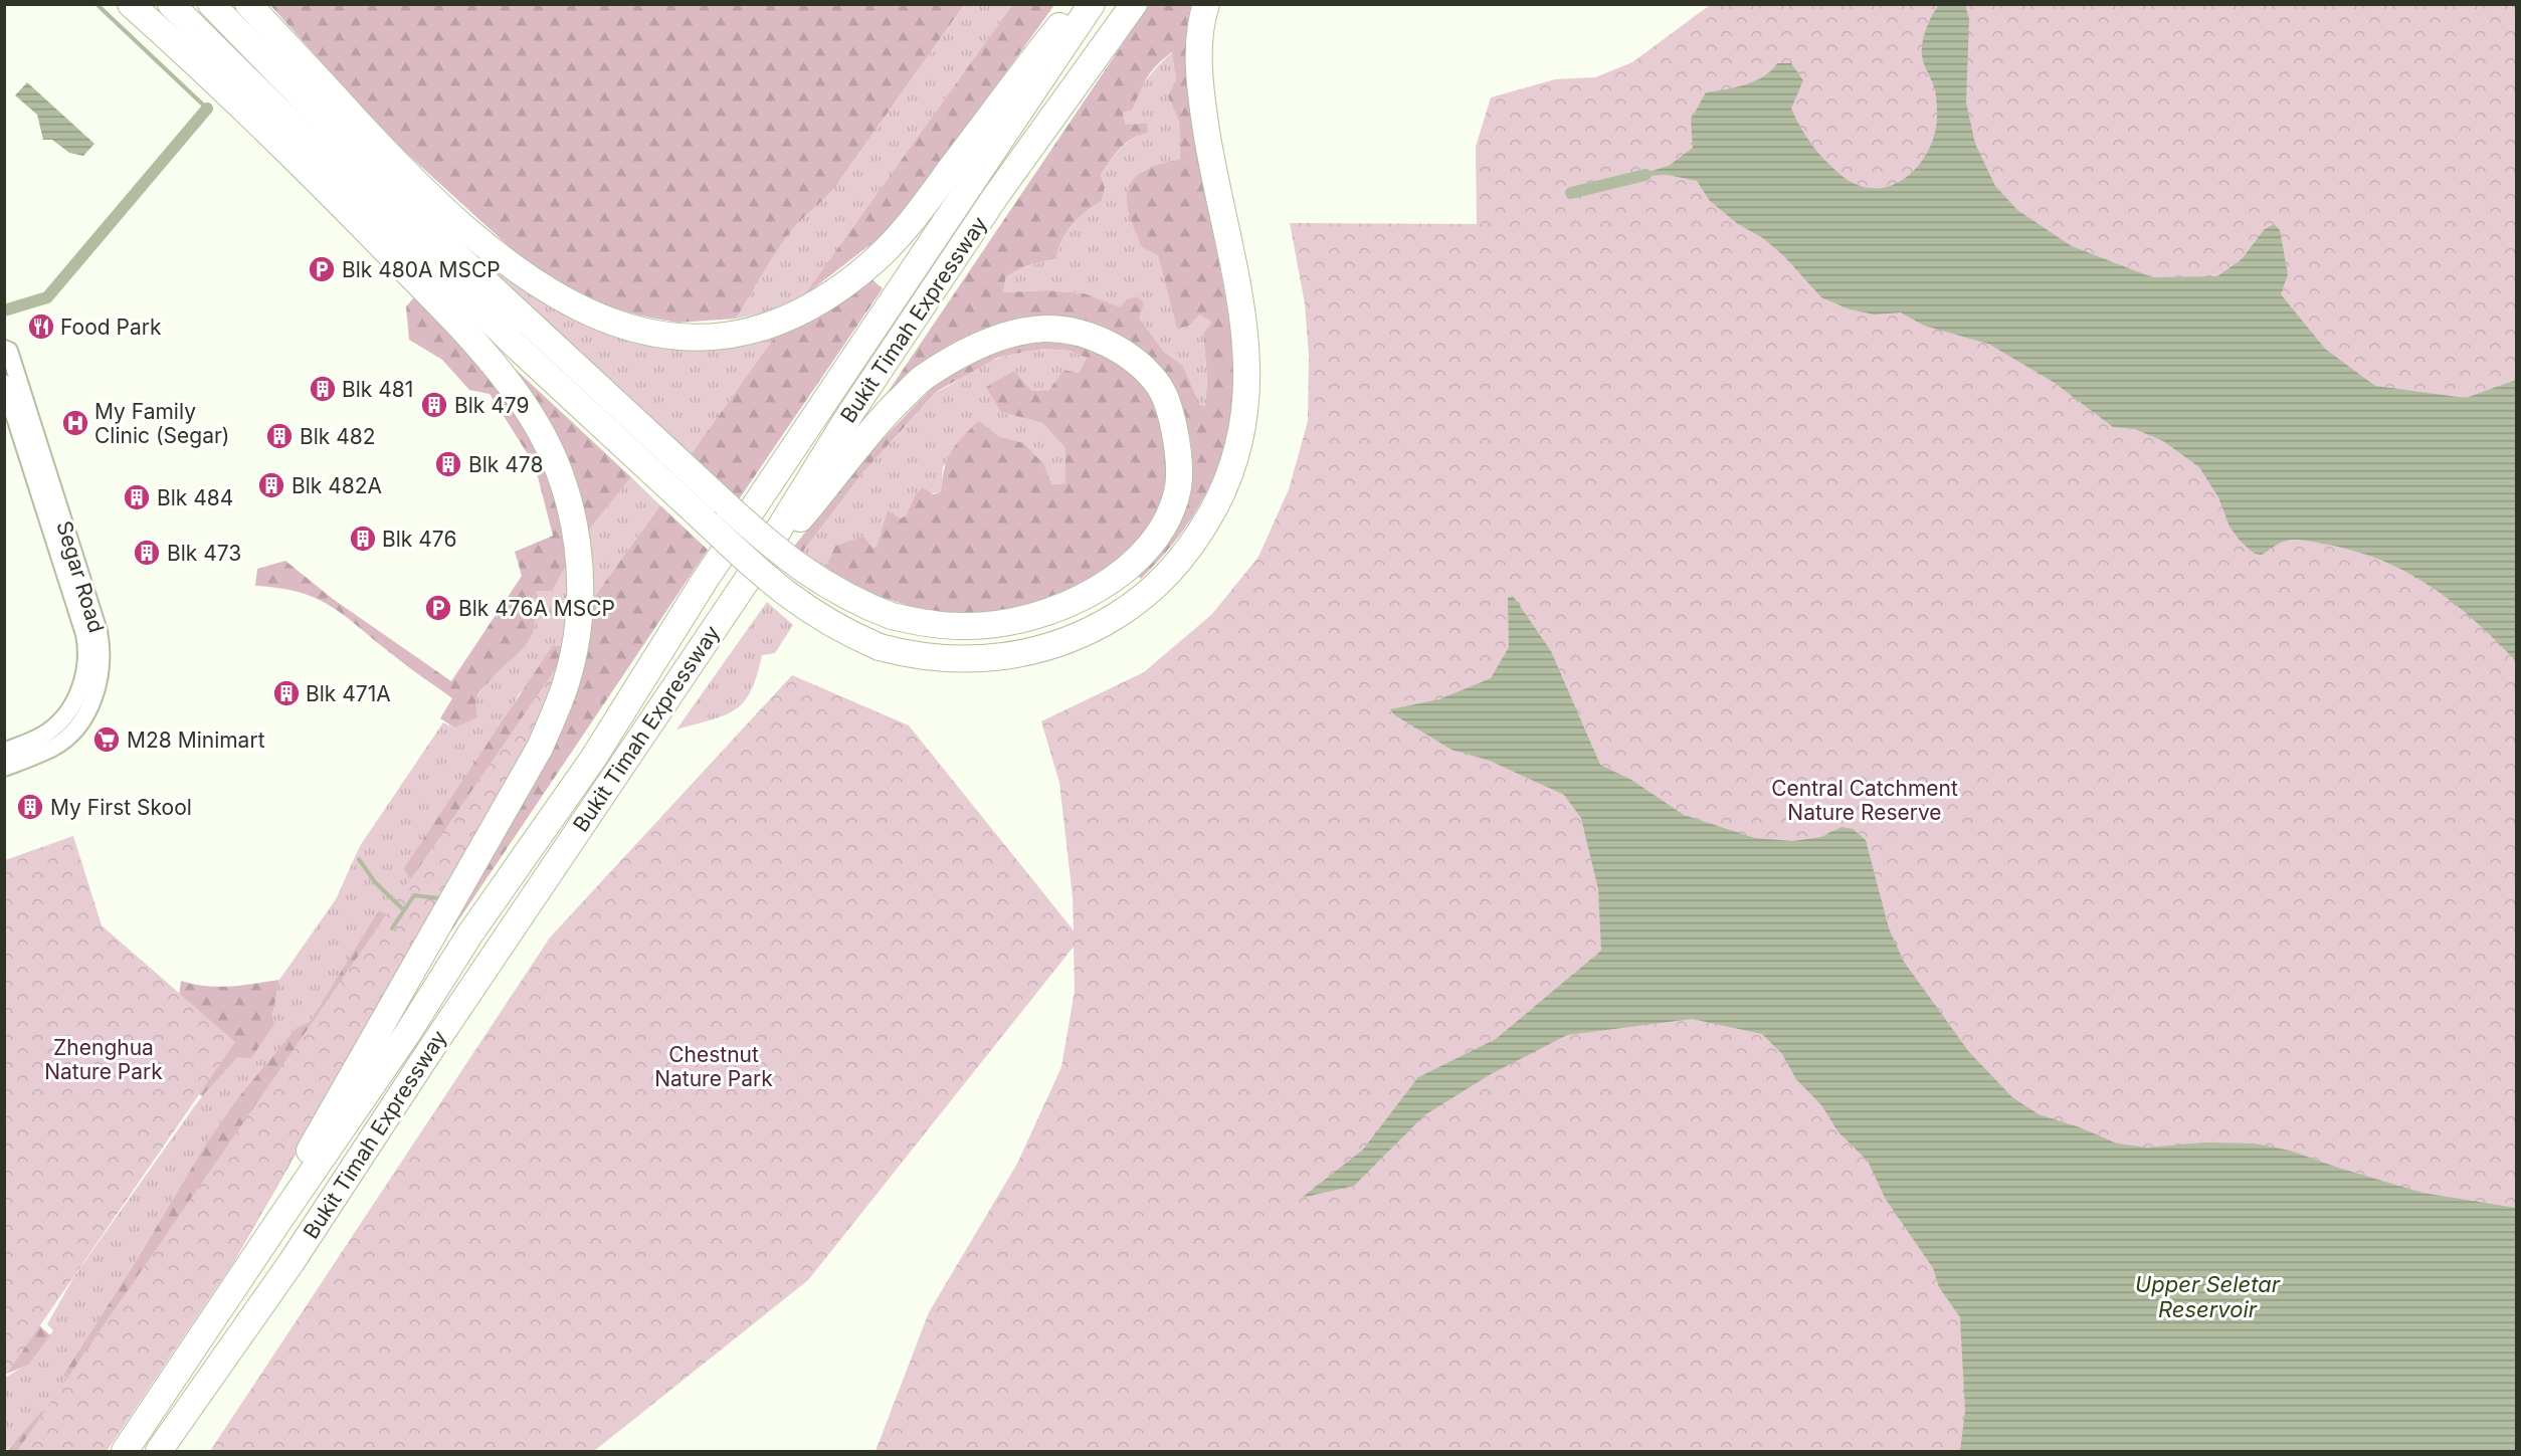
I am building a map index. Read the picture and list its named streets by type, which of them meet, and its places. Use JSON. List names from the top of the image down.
{
  "streets": {
    "highway": ["Bukit Timah Expressway"],
    "street": ["Segar Road"]
  },
  "water": ["Upper Seletar Reservoir"],
  "parks": ["Central Catchment Nature Reserve", "Zhenghua Nature Park", "Chestnut Nature Park"],
  "places": {
    "parking": ["Blk 480A MSCP", "Blk 476A MSCP"],
    "restaurant": ["Food Park"],
    "building": [
      "Blk 481",
      "Blk 479",
      "Blk 482",
      "Blk 478",
      "Blk 482A",
      "Blk 484",
      "Blk 476",
      "Blk 473",
      "Blk 471A",
      "My First Skool"
    ],
    "hospital": ["My Family Clinic (Segar)"],
    "supermarket": ["M28 Minimart"]
  }
}
